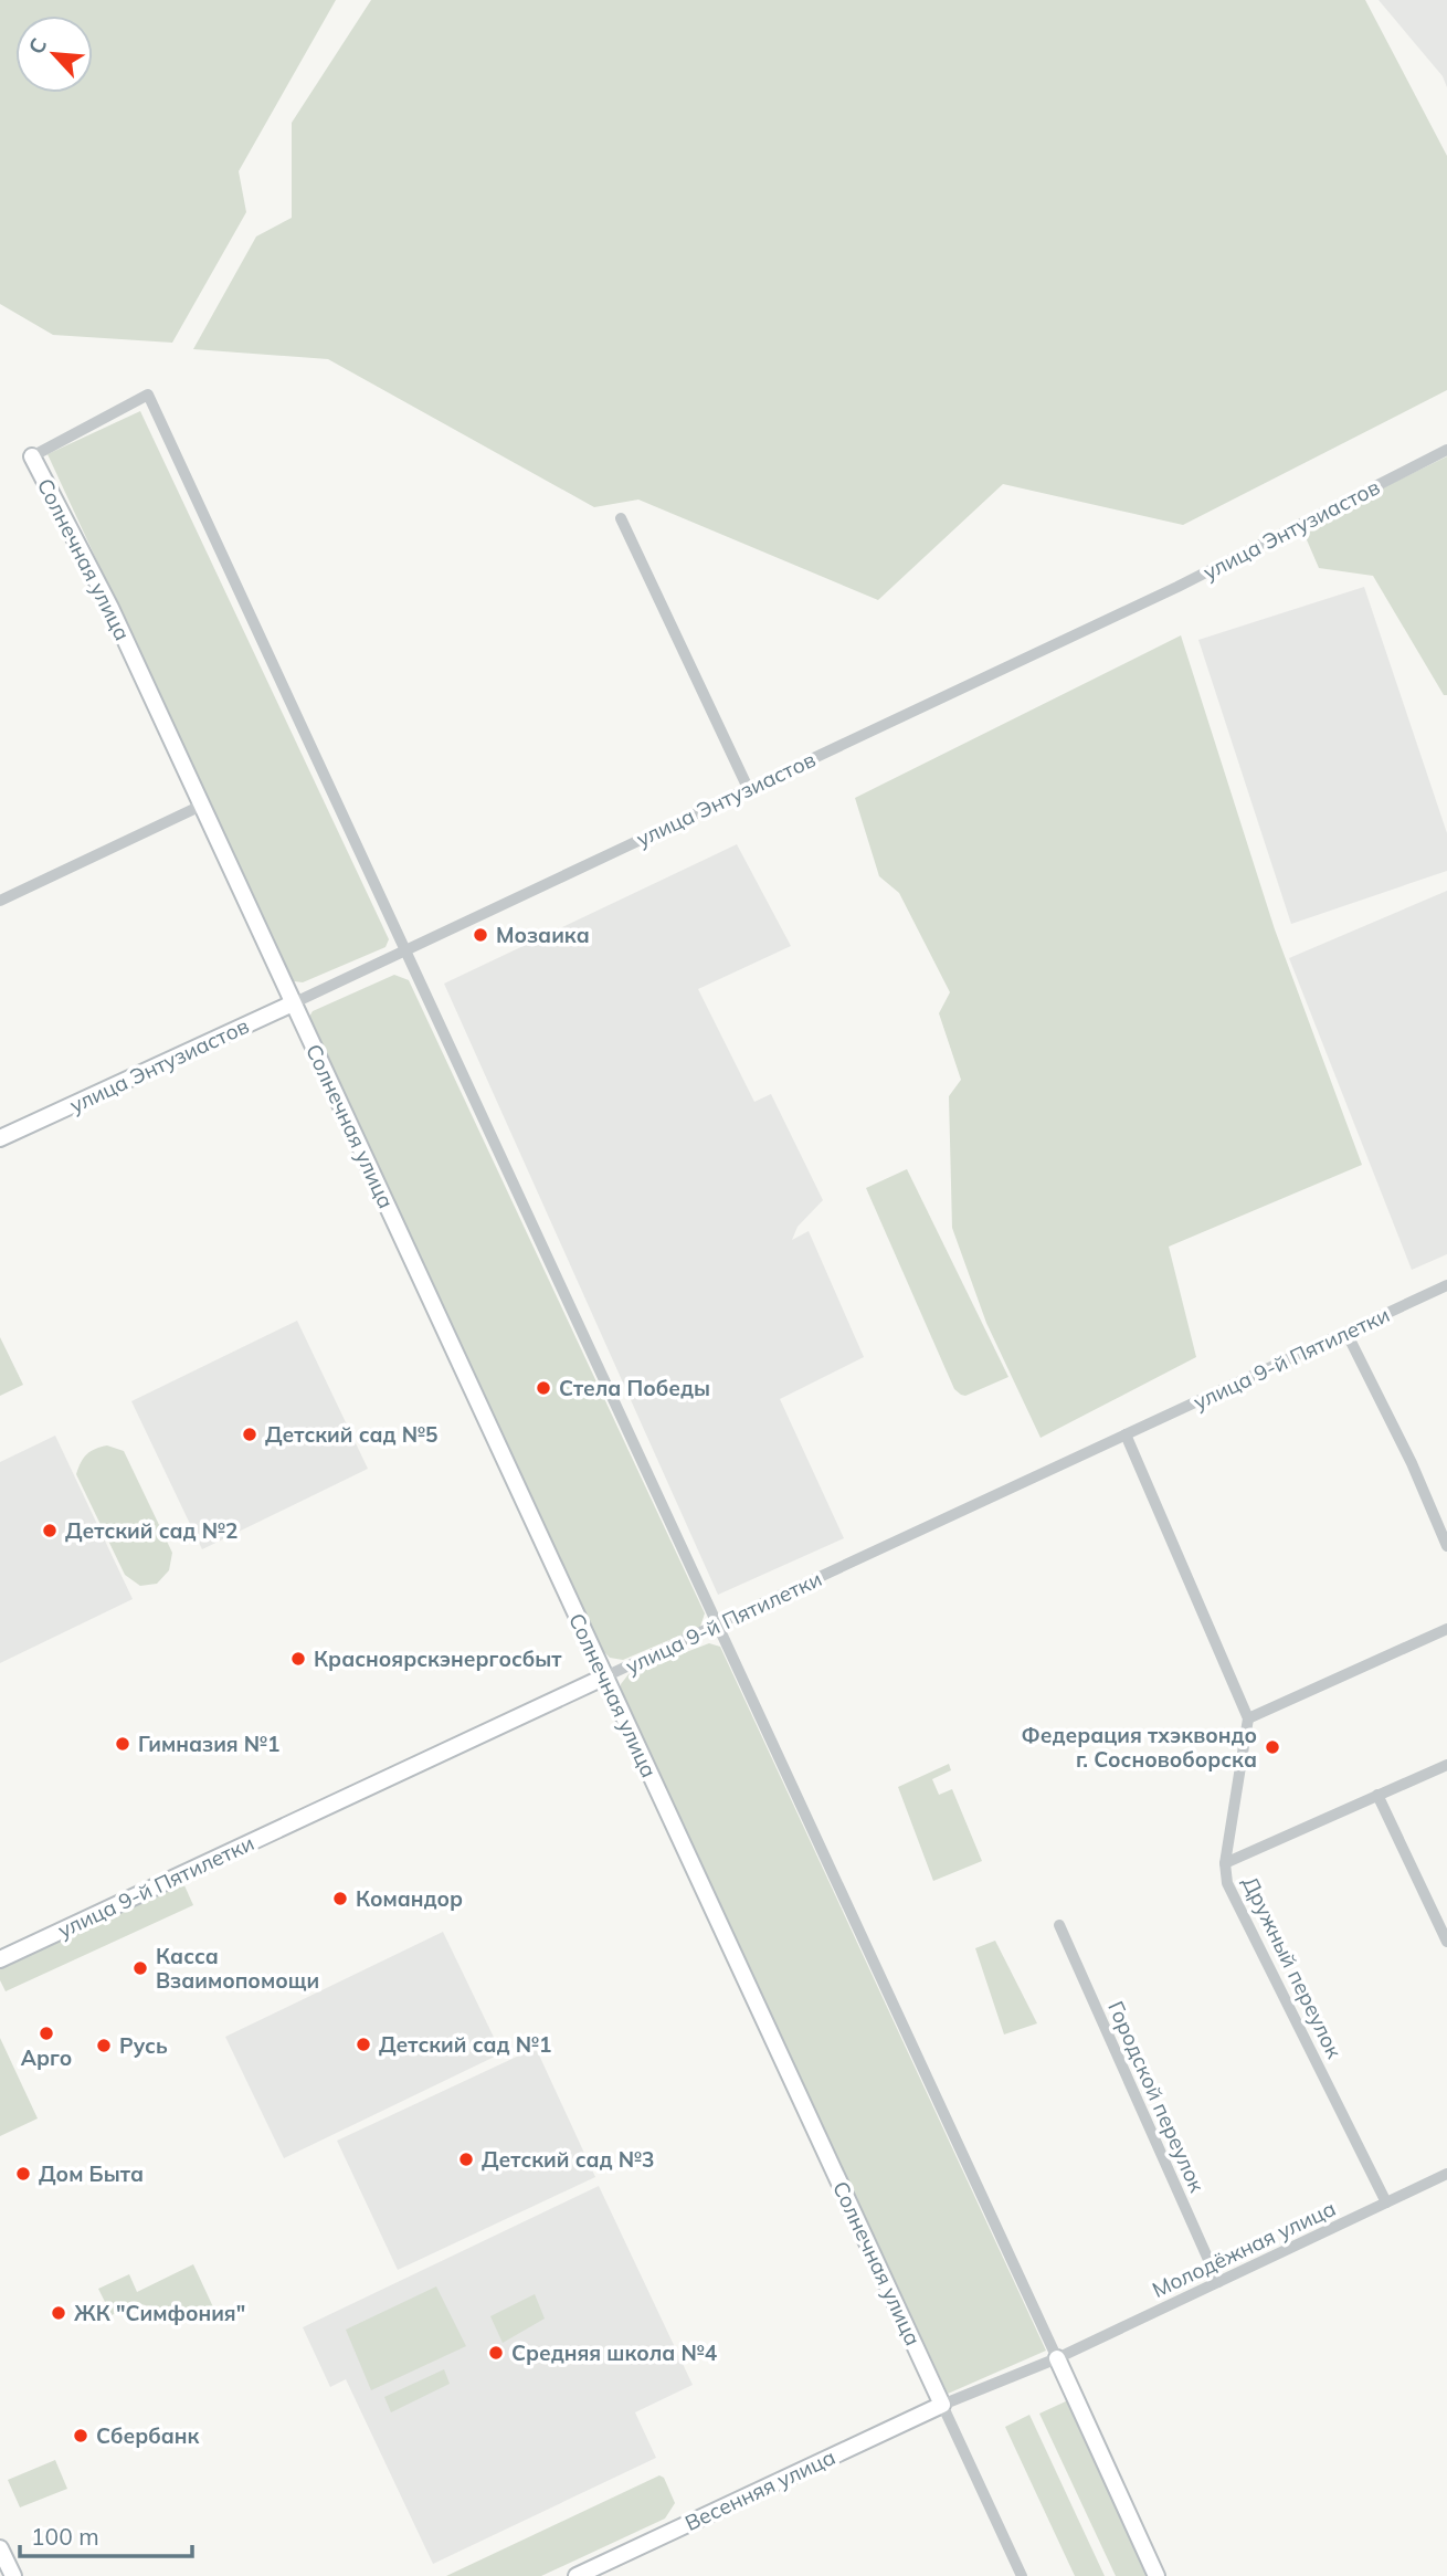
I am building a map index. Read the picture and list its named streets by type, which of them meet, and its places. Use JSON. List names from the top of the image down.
{
  "streets": {
    "street": [
      "улица Энтузиастов",
      "Солнечная улица",
      "улица 9-й Пятилетки",
      "Дружный переулок",
      "Городской переулок",
      "Молодёжная улица",
      "Весенняя улица"
    ]
  },
  "crossings": [
    ["улица Энтузиастов", "Солнечная улица"],
    ["Солнечная улица", "улица 9-й Пятилетки"],
    ["Солнечная улица", "Молодёжная улица"],
    ["Солнечная улица", "Весенняя улица"],
    ["Дружный переулок", "Молодёжная улица"],
    ["Городской переулок", "Молодёжная улица"],
    ["Молодёжная улица", "Весенняя улица"]
  ],
  "places": [
    "Мозаика",
    "Стела Победы",
    "Детский сад №5",
    "Детский сад №2",
    "Красноярскэнергосбыт",
    "Гимназия №1",
    "Федерация тхэквондо г. Сосновоборска",
    "Командор",
    "Касса Взаимопомощи",
    "Арго",
    "Детский сад №1",
    "Русь",
    "Детский сад №3",
    "Дом Быта",
    "ЖК \"Симфония\"",
    "Средняя школа №4",
    "Сбербанк"
  ],
  "scale_bar": "100 m",
  "north": "top left"
}
